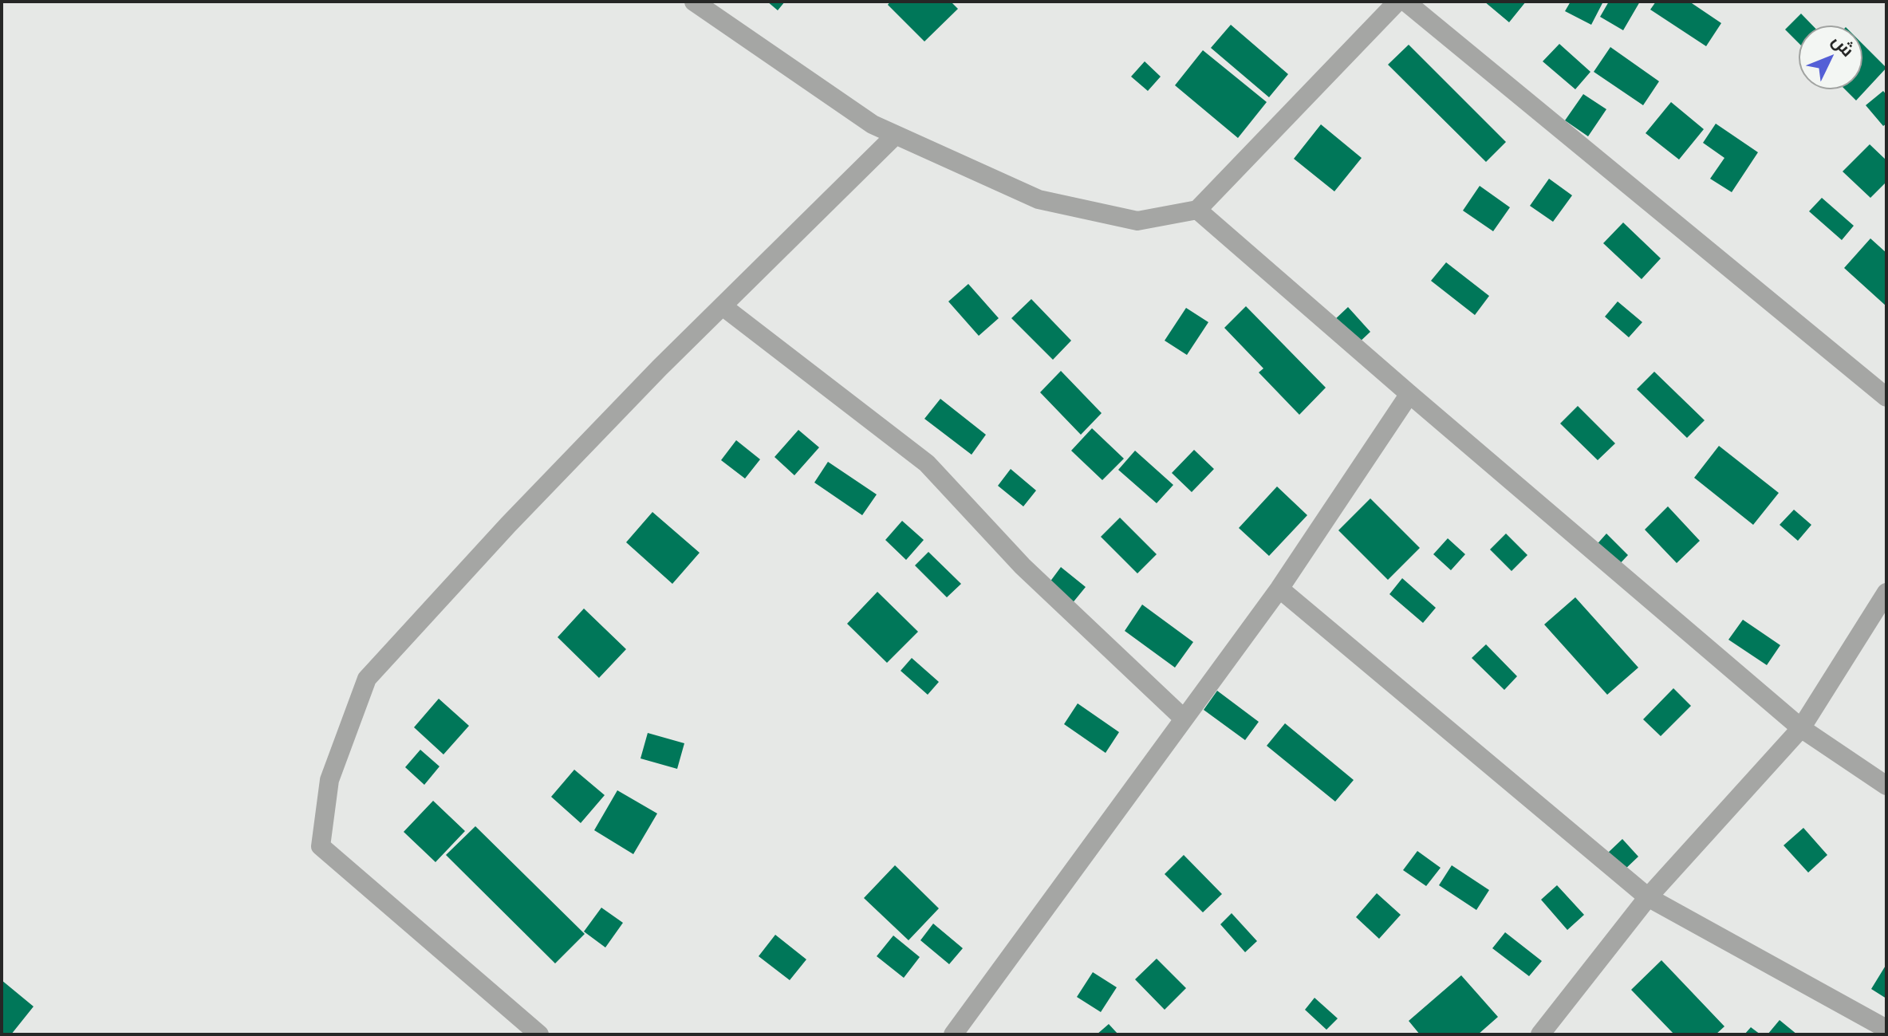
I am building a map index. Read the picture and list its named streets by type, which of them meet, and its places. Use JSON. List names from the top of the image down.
{
  "north": "top right"
}
